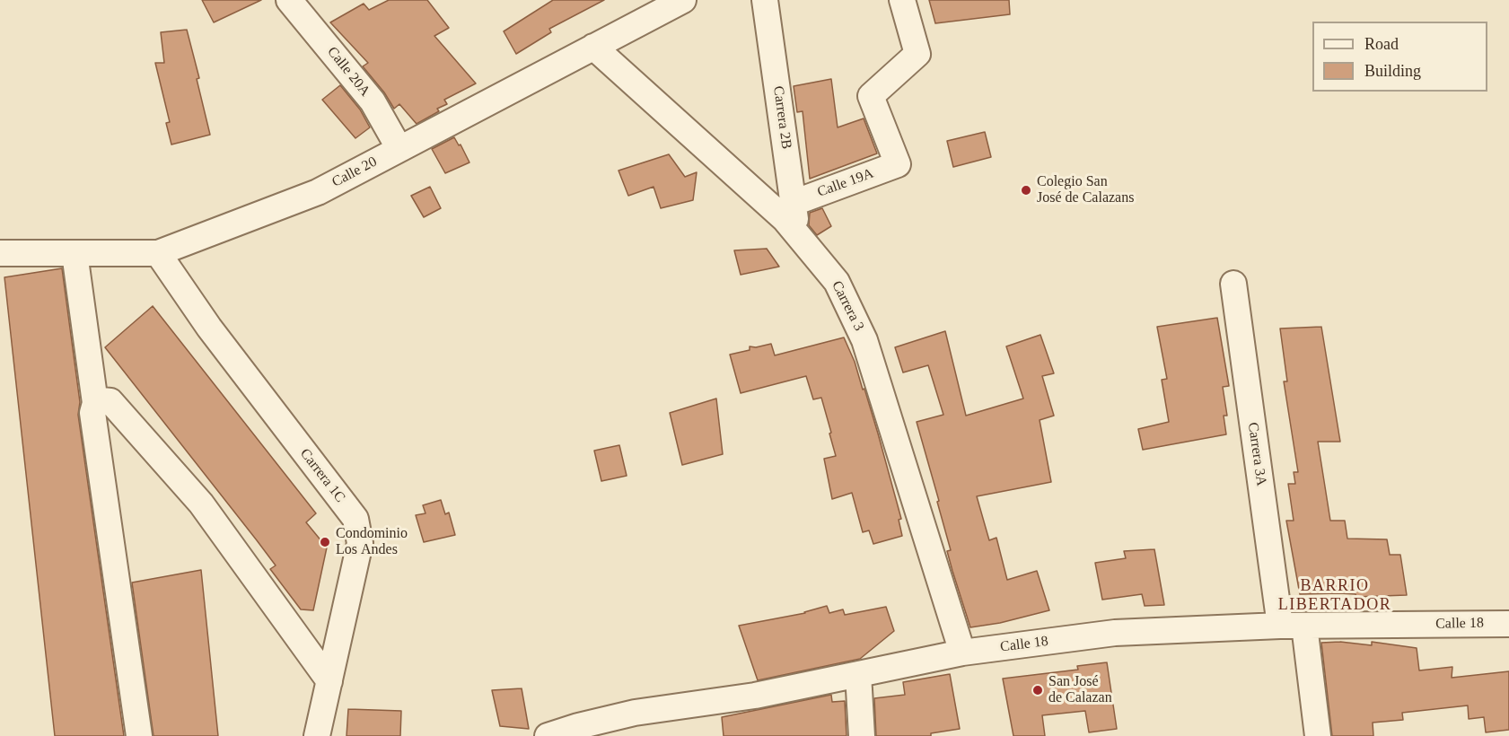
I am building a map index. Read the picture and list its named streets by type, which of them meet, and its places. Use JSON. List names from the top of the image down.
{
  "streets": {
    "street": [
      "Calle 20A",
      "Carrera 2B",
      "Calle 20",
      "Calle 19A",
      "Carrera 3",
      "Carrera 3A",
      "Carrera 1C",
      "Calle 18"
    ]
  },
  "crossings": [
    ["Calle 20A", "Calle 20"],
    ["Carrera 2B", "Calle 19A"],
    ["Carrera 2B", "Carrera 3"],
    ["Calle 20", "Carrera 3"],
    ["Calle 20", "Carrera 1C"],
    ["Carrera 3", "Calle 18"],
    ["Carrera 3A", "Calle 18"]
  ],
  "districts": ["BARRIO LIBERTADOR"],
  "places": ["Colegio San José de Calazans", "Condominio Los Andes", "San José de Calazan"],
  "legend": ["Road", "Building"]
}
